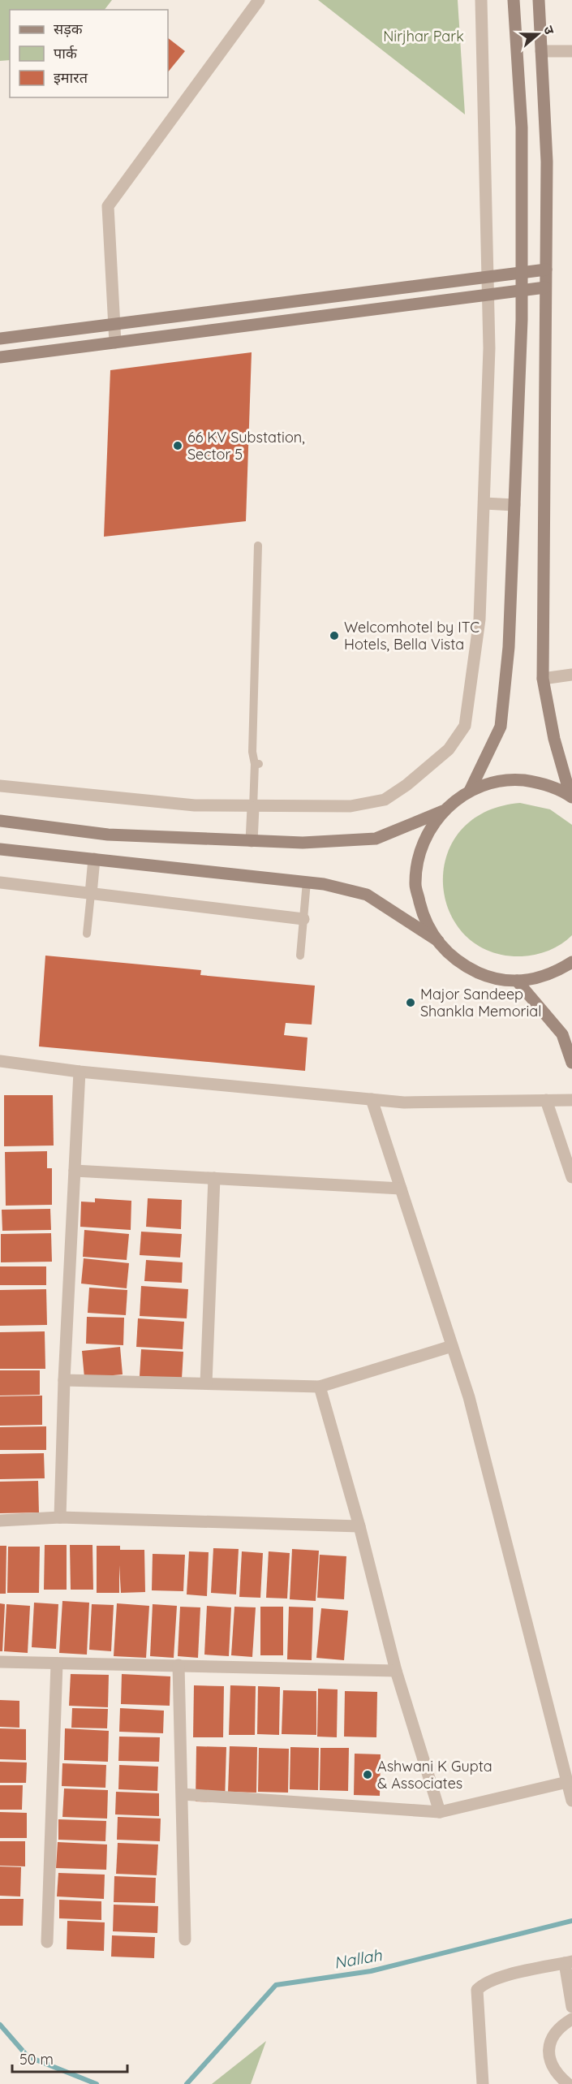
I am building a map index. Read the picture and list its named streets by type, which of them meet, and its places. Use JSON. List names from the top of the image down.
{
  "water": ["Nallah"],
  "parks": ["Nirjhar Park"],
  "places": [
    "66 KV Substation, Sector 5",
    "Welcomhotel by ITC Hotels, Bella Vista",
    "Major Sandeep Shankla Memorial",
    "Ashwani K Gupta & Associates"
  ],
  "legend": ["सड़क", "पार्क", "इमारत"],
  "scale_bar": "50 m",
  "north": "right"
}
